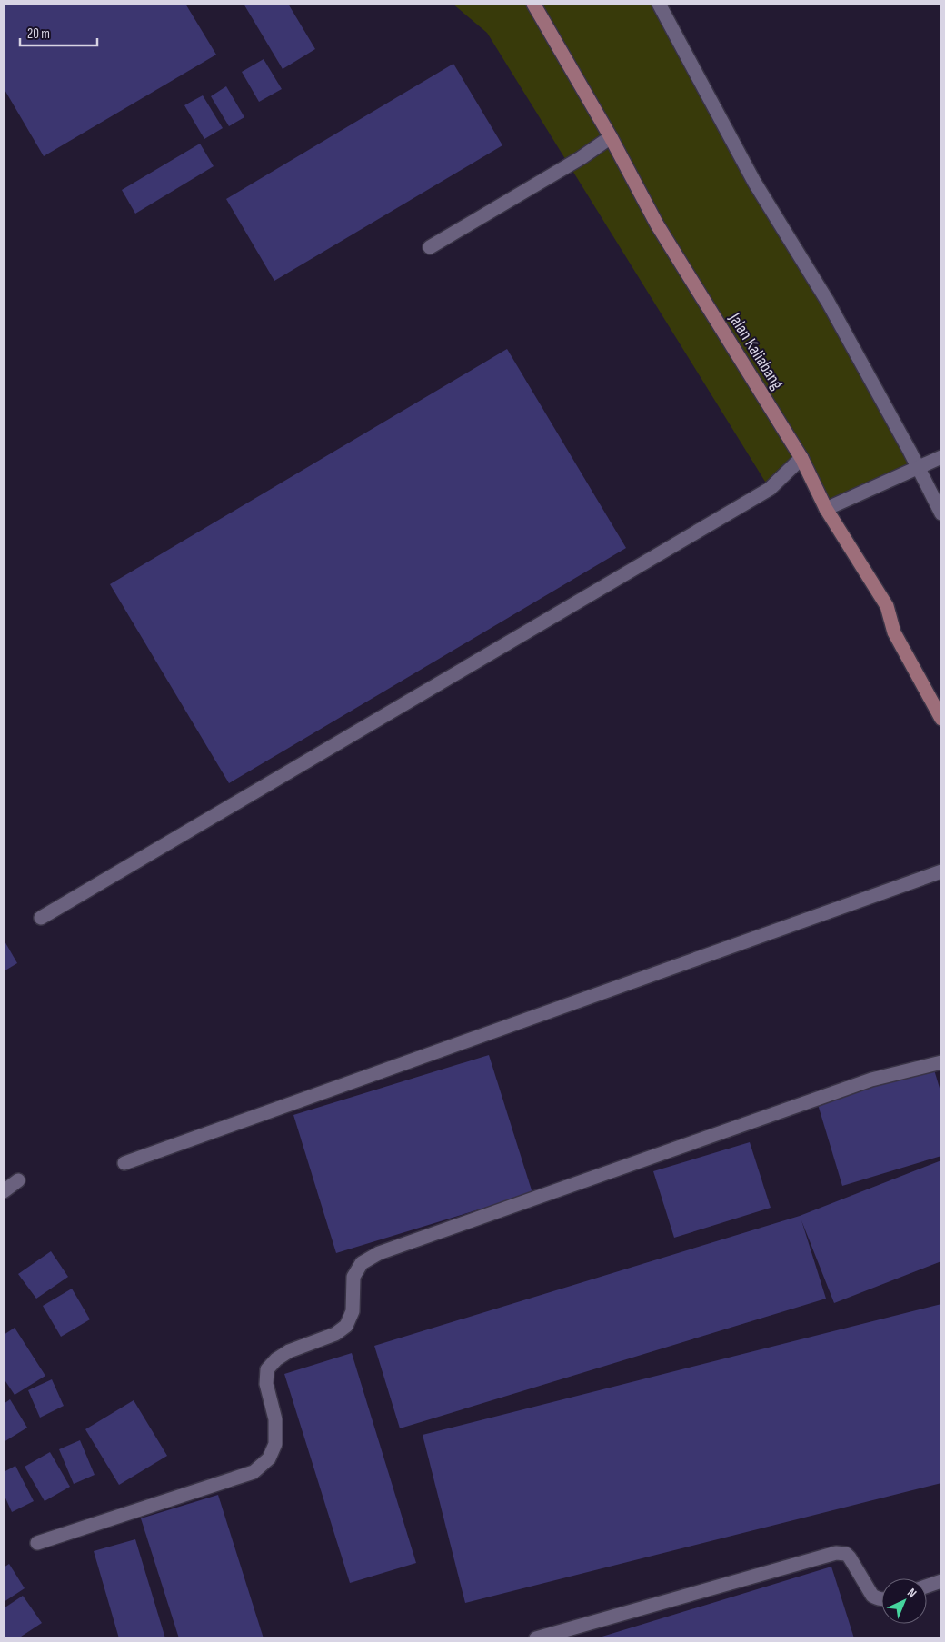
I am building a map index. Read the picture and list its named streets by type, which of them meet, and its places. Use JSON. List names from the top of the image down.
{
  "streets": {
    "main road": ["Jalan Kaliabang"]
  },
  "scale_bar": "20 m",
  "north": "top right"
}
